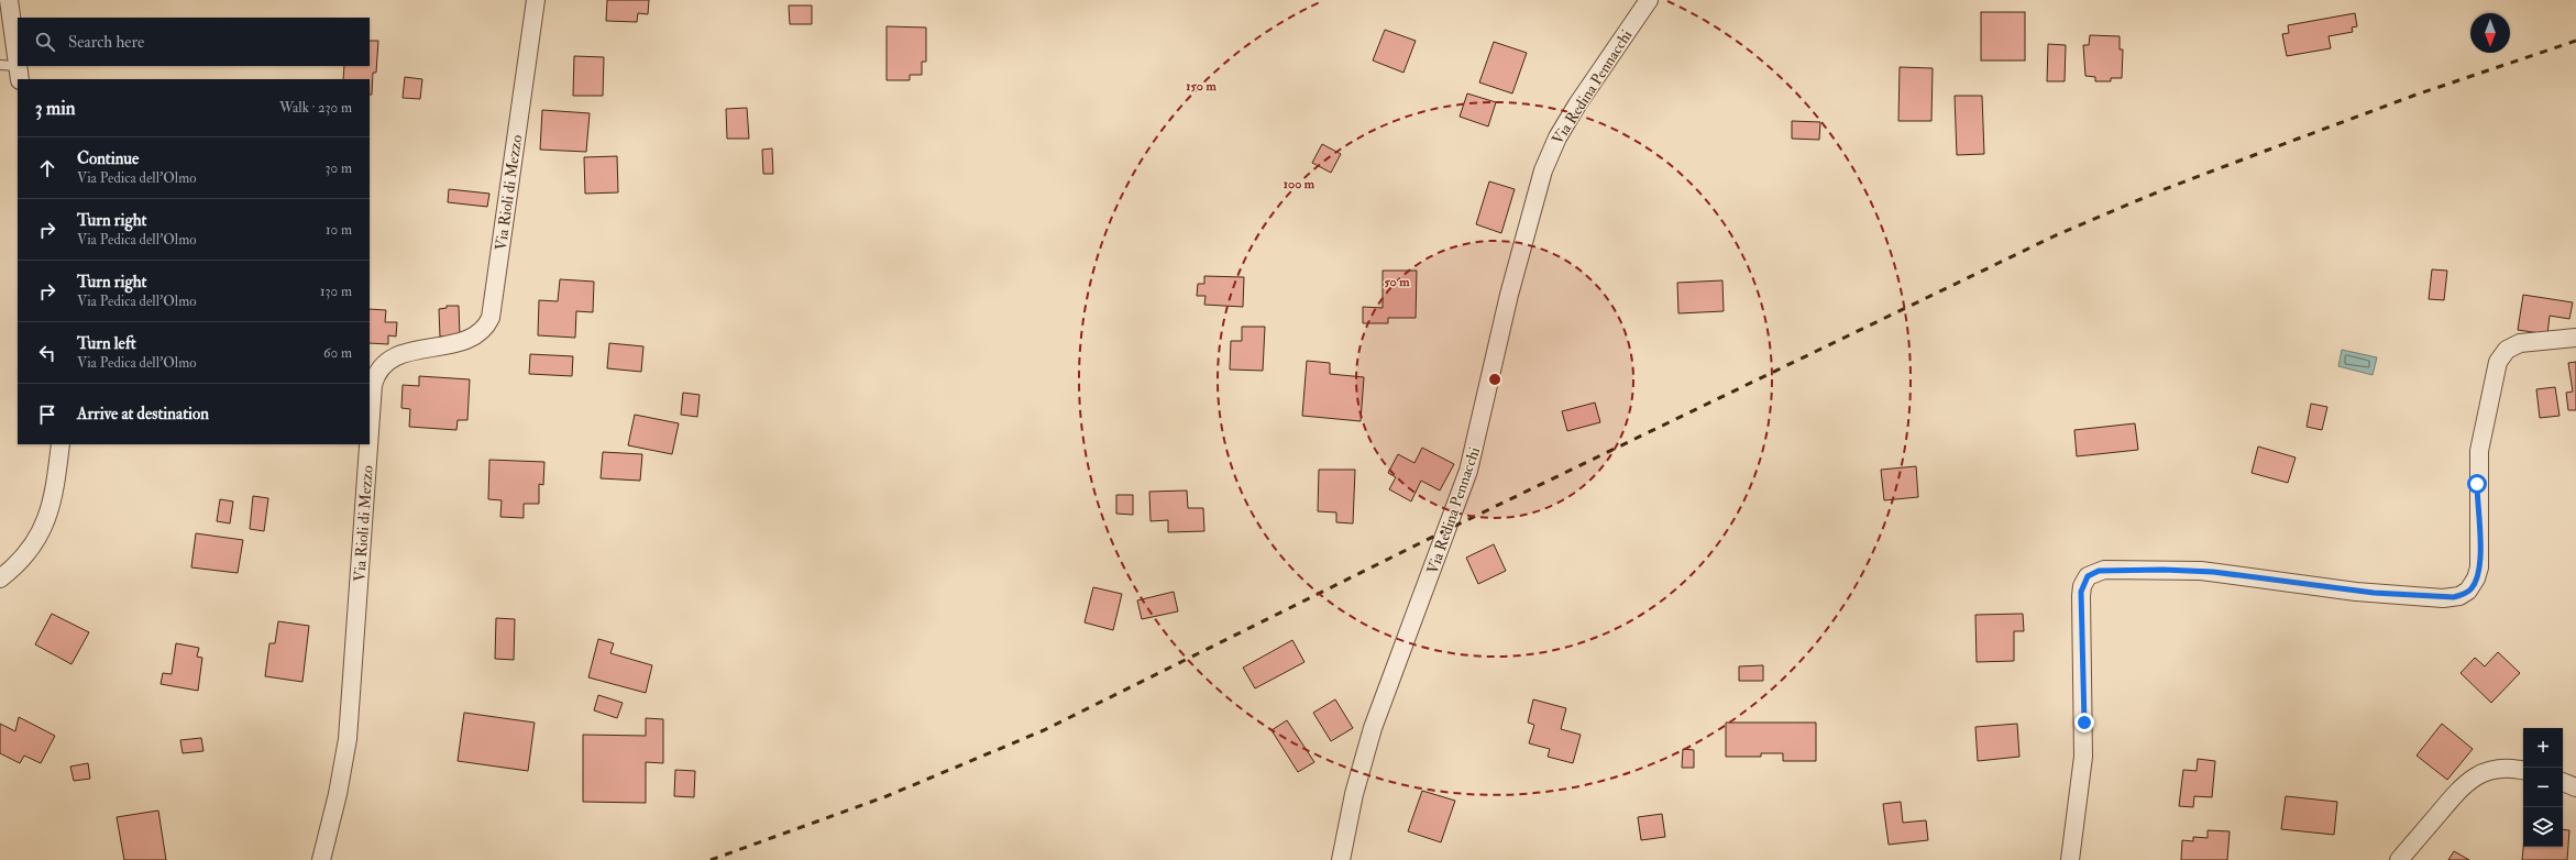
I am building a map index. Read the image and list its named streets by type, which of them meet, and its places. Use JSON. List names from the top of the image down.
{
  "streets": {
    "street": ["Via Redina Pennacchi", "Via Rioli di Mezzo"]
  },
  "north": "bottom",
  "page": {
    "search": "Search here",
    "heading": ["3 min", "Walk · 230 m"],
    "list": [
      ["Continue", "Via Pedica dell'Olmo", "30 m"],
      ["Turn right", "Via Pedica dell'Olmo", "10 m"],
      ["Turn right", "Via Pedica dell'Olmo", "130 m"],
      ["Turn left", "Via Pedica dell'Olmo", "60 m"],
      "Arrive at destination"
    ],
    "map_buttons": ["+", "−"]
  },
  "rings": ["150 m", "100 m", "50 m"]
}
